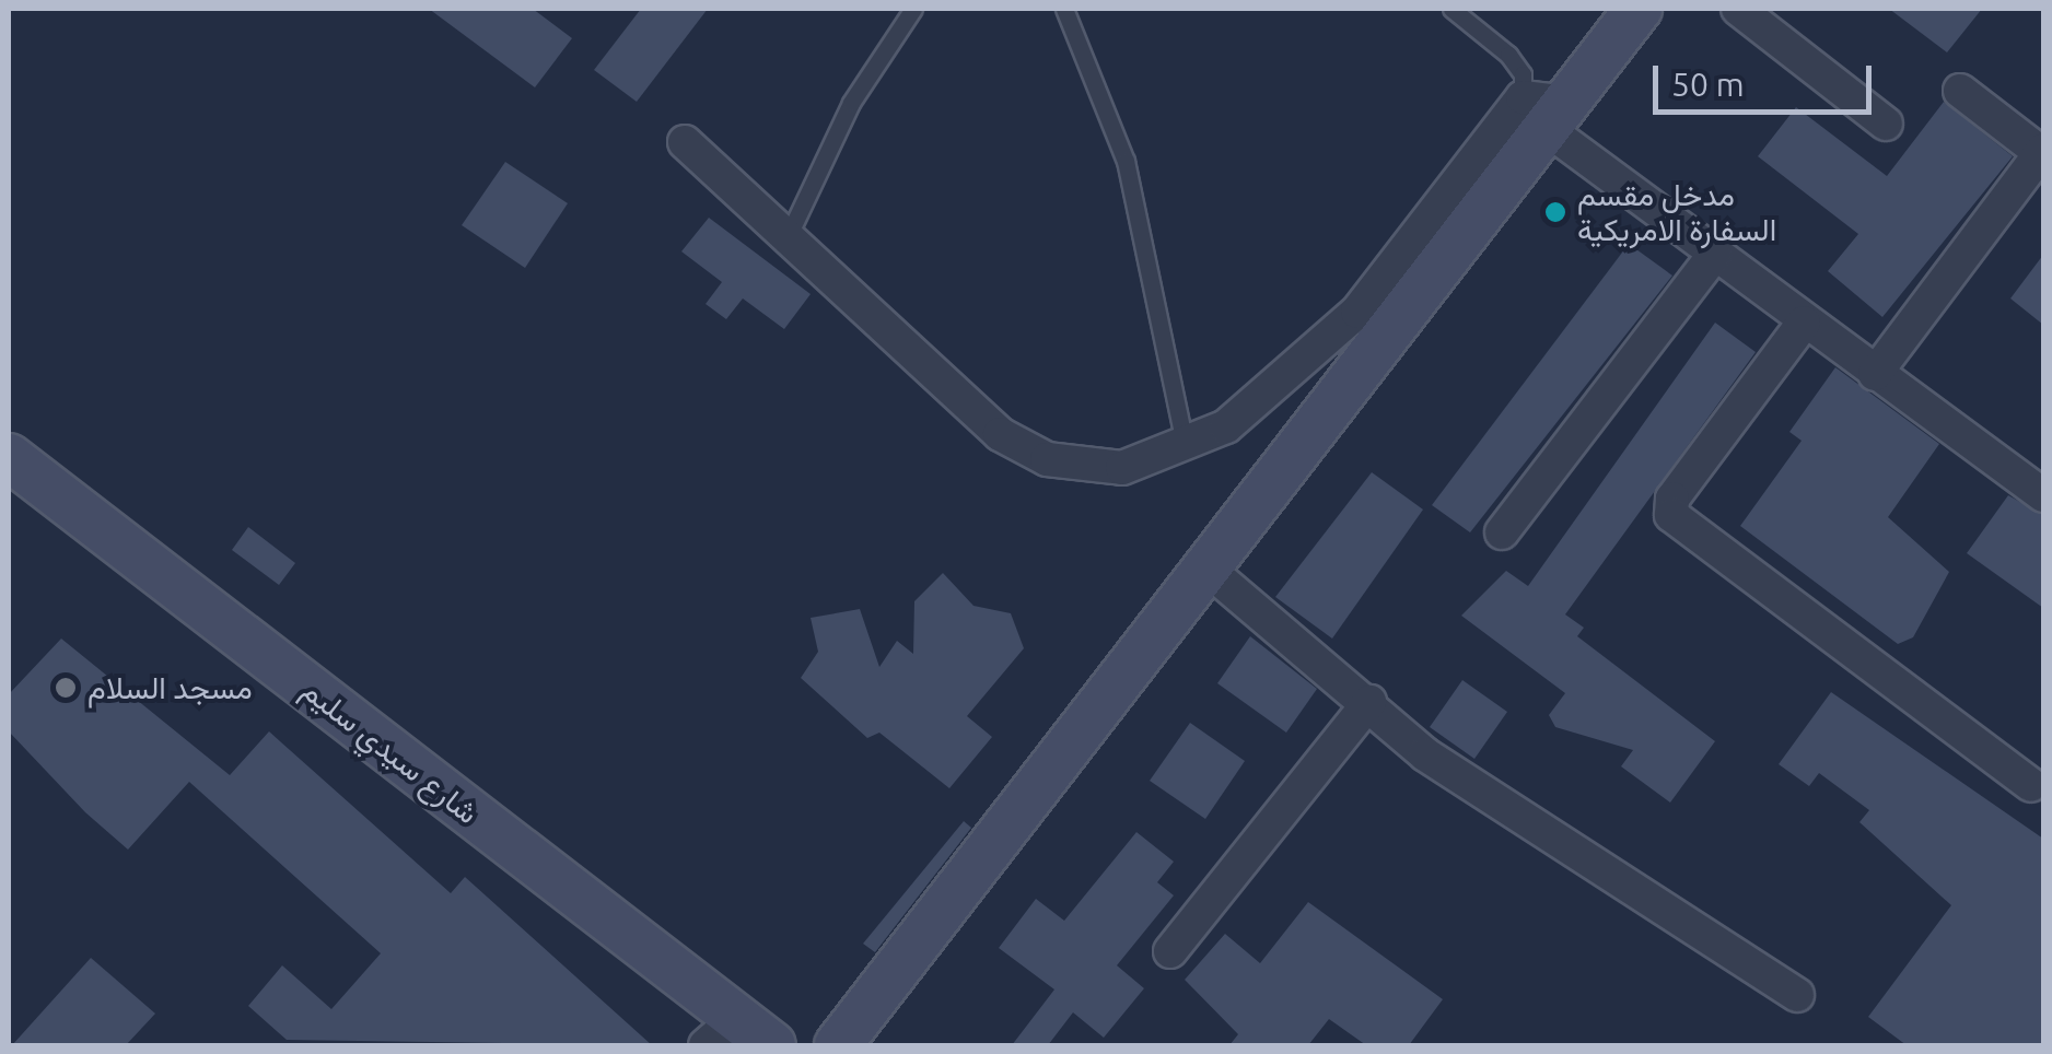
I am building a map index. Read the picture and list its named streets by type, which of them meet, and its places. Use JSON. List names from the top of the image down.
{
  "streets": {
    "street": ["شارع سيدي سليم"]
  },
  "places": ["مدخل مقسم السفارة الامريكية", "مسجد السلام"],
  "scale_bar": "50 m"
}
